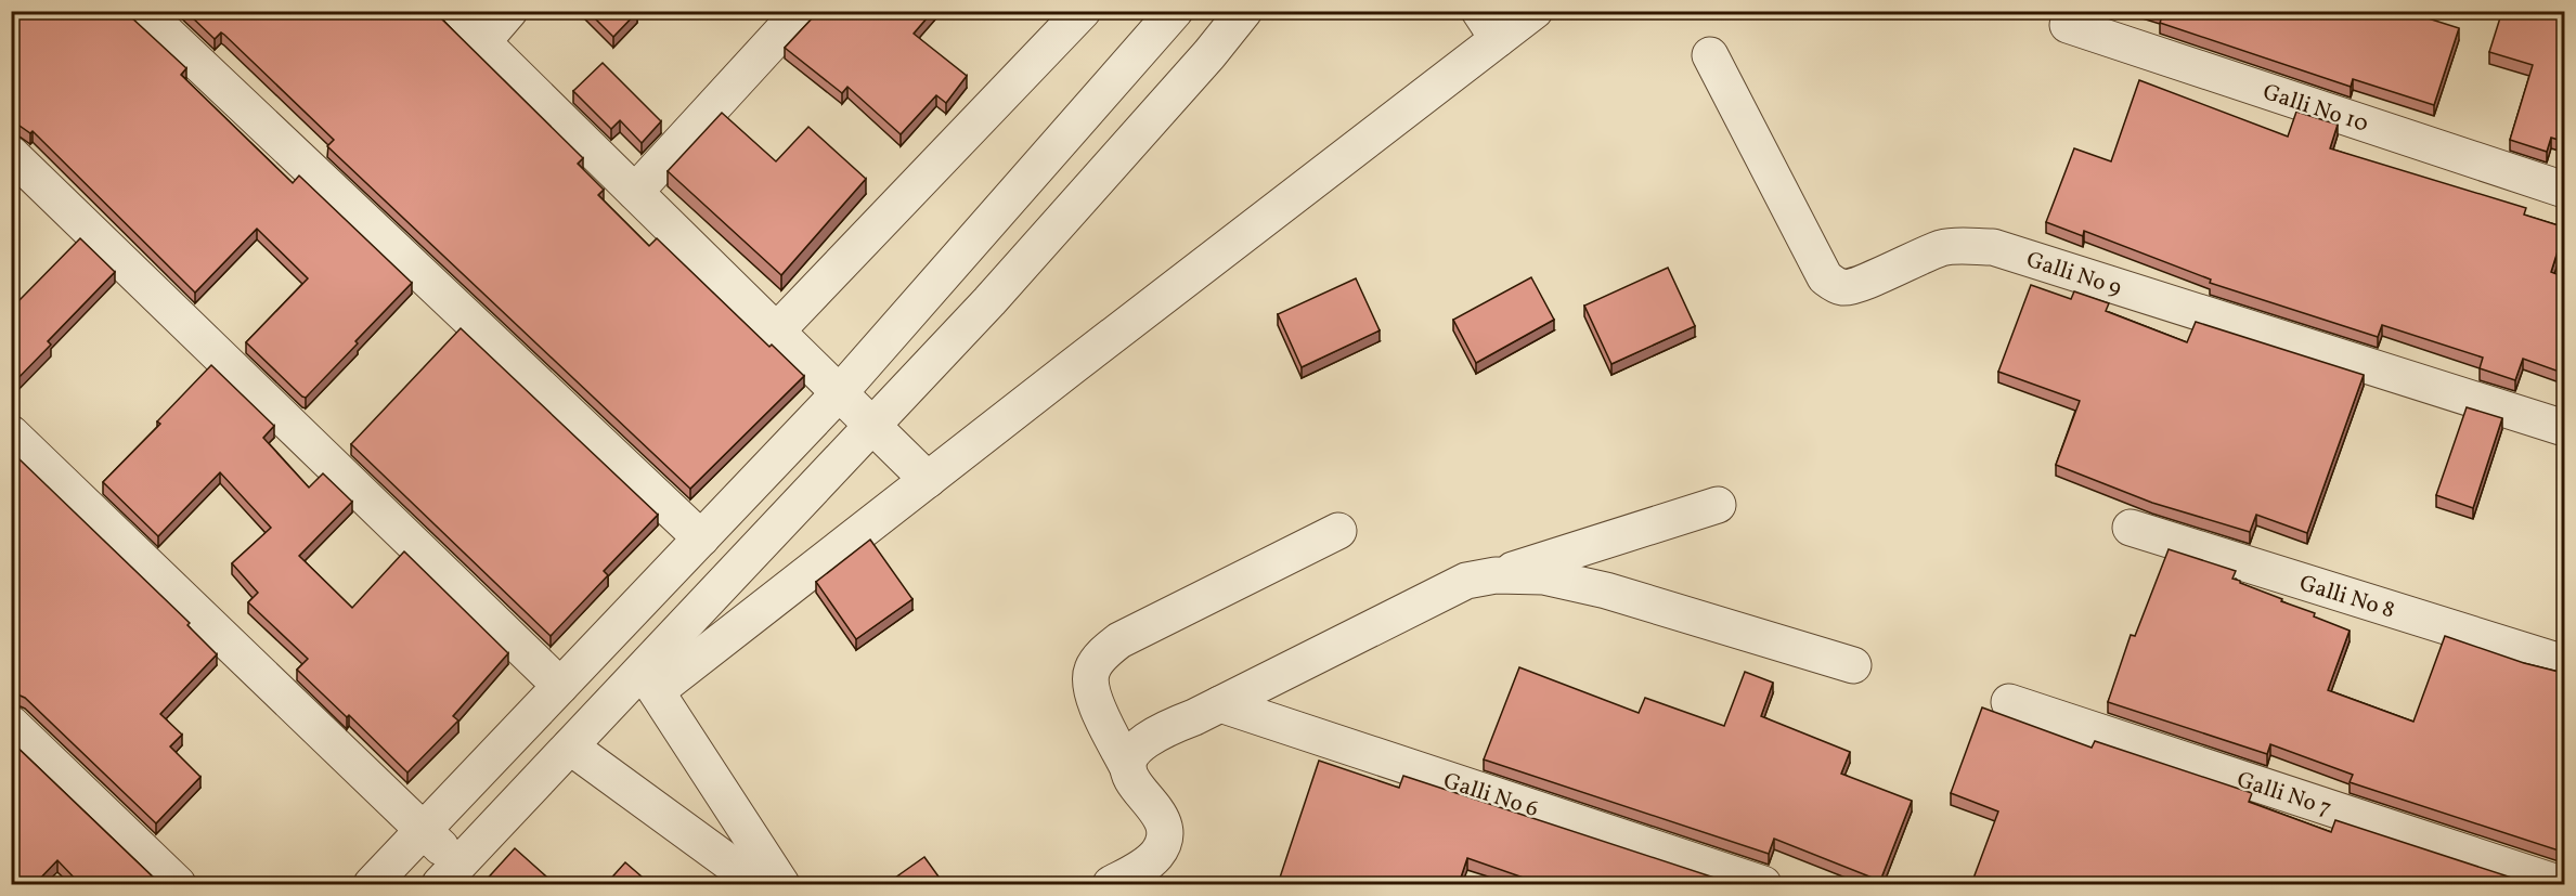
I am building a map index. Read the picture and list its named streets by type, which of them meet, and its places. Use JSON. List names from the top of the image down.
{
  "streets": {
    "street": [
      "Galli No 10",
      "Galli No 9",
      "Galli No 8",
      "Galli No 7",
      "Galli No 6"
    ]
  }
}
